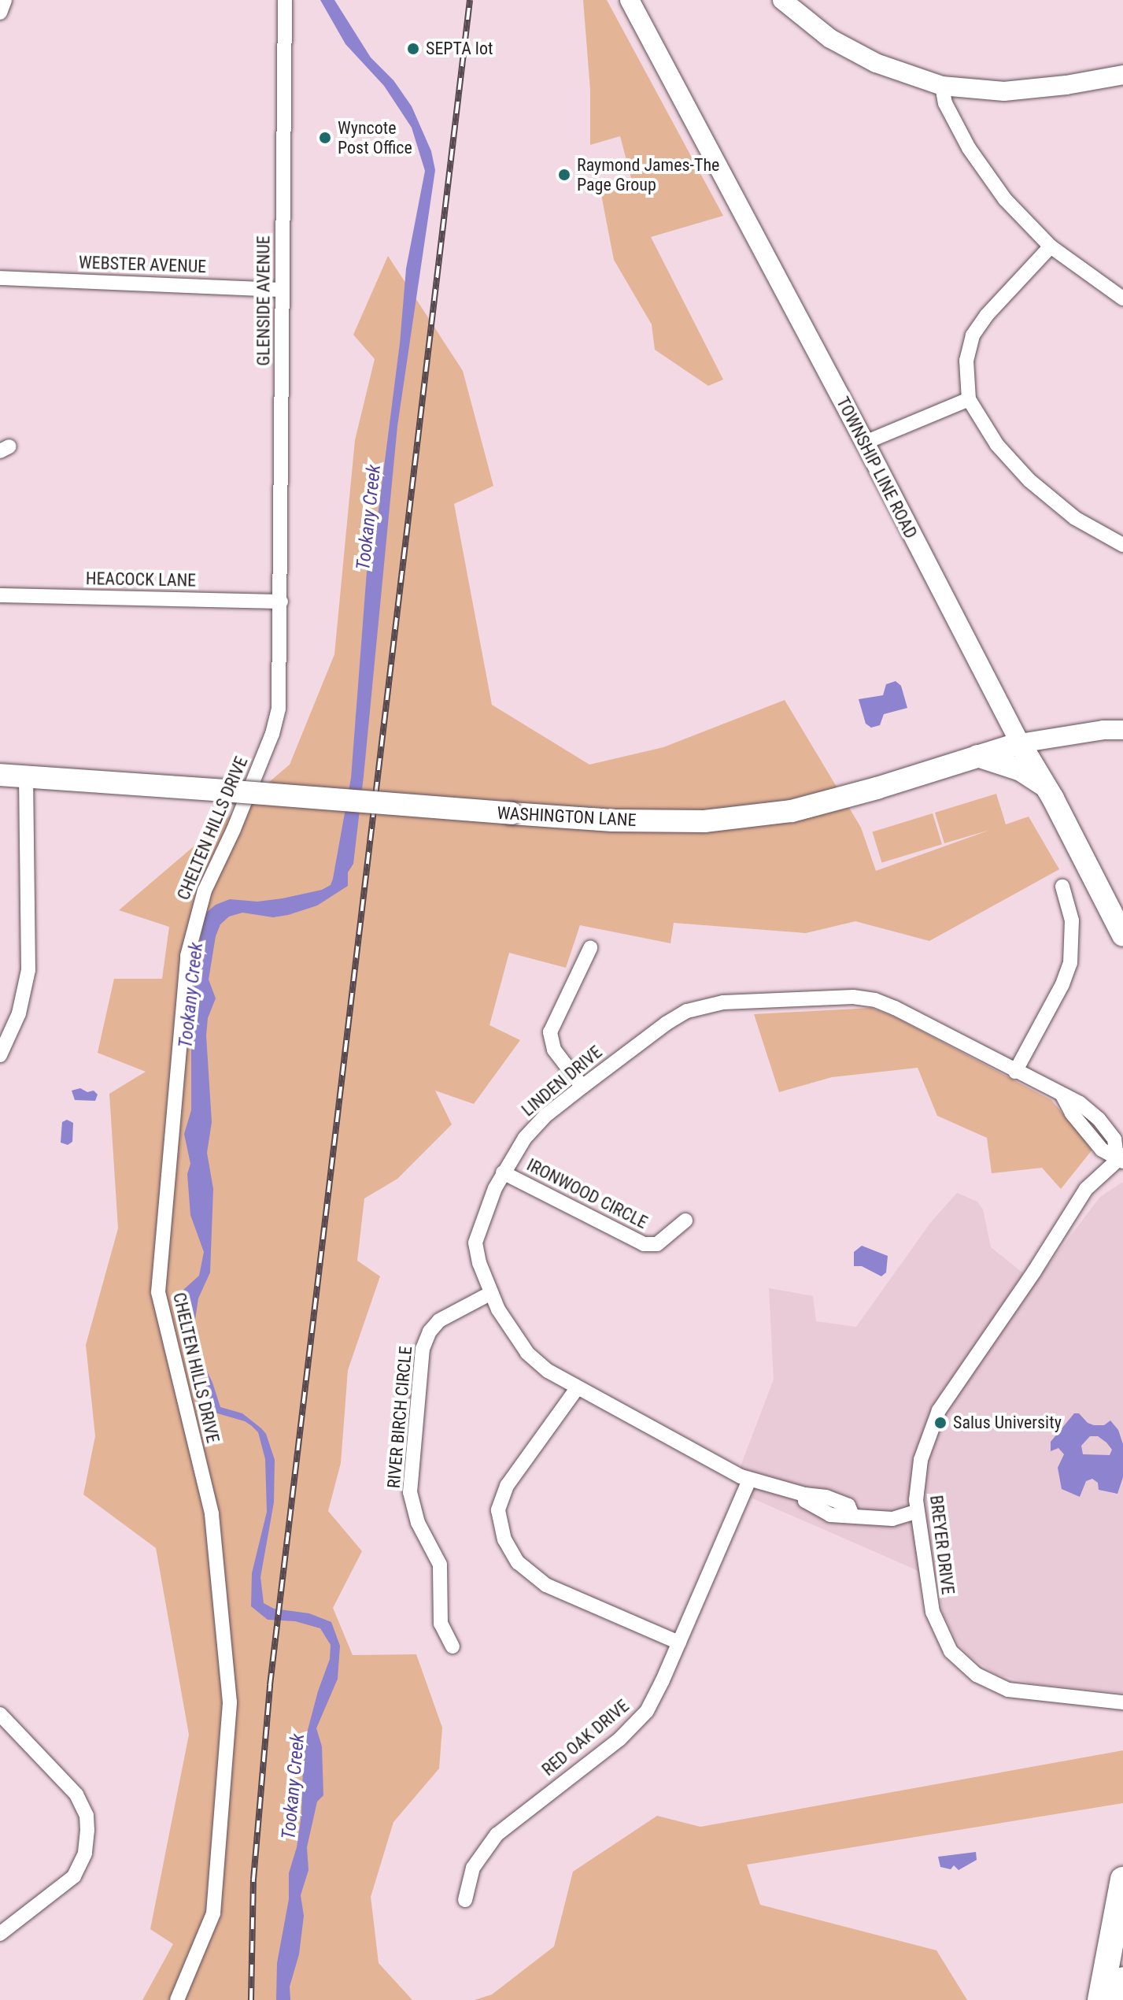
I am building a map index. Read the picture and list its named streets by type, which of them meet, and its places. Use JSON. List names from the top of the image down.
{
  "streets": {
    "main road": ["TOWNSHIP LINE ROAD", "WASHINGTON LANE"],
    "street": [
      "WEBSTER AVENUE",
      "GLENSIDE AVENUE",
      "HEACOCK LANE",
      "CHELTEN HILLS DRIVE",
      "LINDEN DRIVE",
      "IRONWOOD CIRCLE",
      "RIVER BIRCH CIRCLE",
      "BREYER DRIVE",
      "RED OAK DRIVE"
    ]
  },
  "crossings": [
    ["WEBSTER AVENUE", "GLENSIDE AVENUE"],
    ["GLENSIDE AVENUE", "HEACOCK LANE"],
    ["GLENSIDE AVENUE", "CHELTEN HILLS DRIVE"],
    ["TOWNSHIP LINE ROAD", "WASHINGTON LANE"],
    ["HEACOCK LANE", "CHELTEN HILLS DRIVE"],
    ["LINDEN DRIVE", "IRONWOOD CIRCLE"],
    ["LINDEN DRIVE", "RIVER BIRCH CIRCLE"],
    ["LINDEN DRIVE", "BREYER DRIVE"],
    ["LINDEN DRIVE", "RED OAK DRIVE"]
  ],
  "water": ["Tookany Creek"],
  "places": [
    "SEPTA lot",
    "Wyncote Post Office",
    "Raymond James-The Page Group",
    "Salus University"
  ]
}
